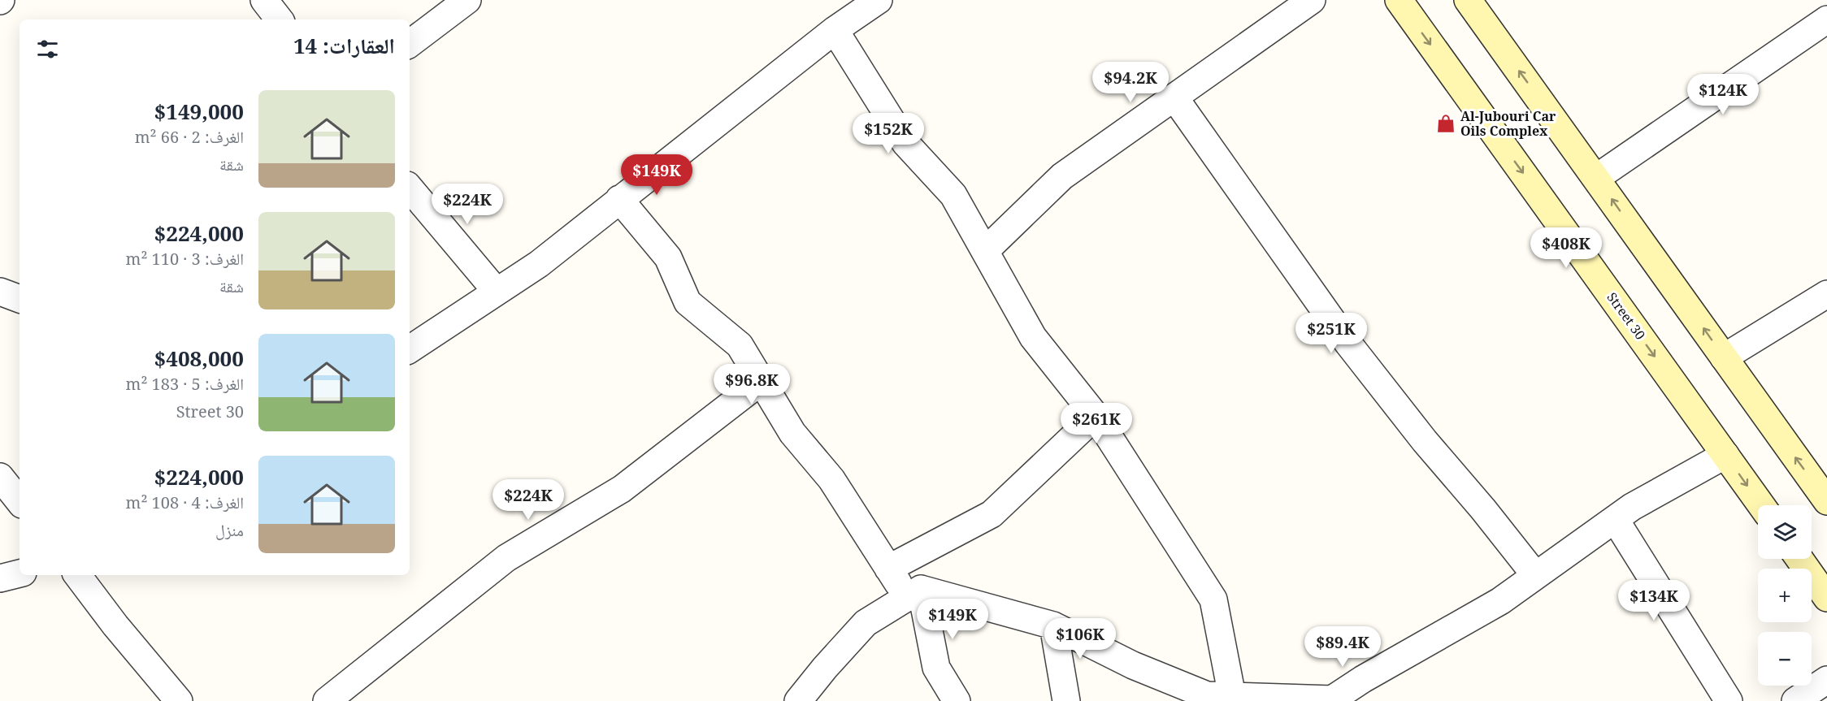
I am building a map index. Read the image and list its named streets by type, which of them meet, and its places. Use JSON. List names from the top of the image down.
{
  "streets": {
    "street": ["Street 30"]
  },
  "places": {
    "shop": ["Al-Jubouri Car Oils Complex"]
  },
  "page": {
    "heading": "العقارات: 14",
    "price": [
      "$94.2K",
      "$124K",
      "$152K",
      "$149K",
      "$224K",
      "$408K",
      "$251K",
      "$96.8K",
      "$261K",
      "$224K",
      "$134K",
      "$149K",
      "$106K",
      "$89.4K"
    ],
    "list": [
      {
        "name": "$149,000",
        "note": "الغرف: 2 · 66 m² · شقة"
      },
      {
        "name": "$224,000",
        "note": "الغرف: 3 · 110 m² · شقة"
      },
      {
        "name": "$408,000",
        "note": "الغرف: 5 · 183 m² · Street 30"
      },
      {
        "name": "$224,000",
        "note": "الغرف: 4 · 108 m² · منزل"
      }
    ],
    "map_buttons": ["+", "−"]
  }
}
